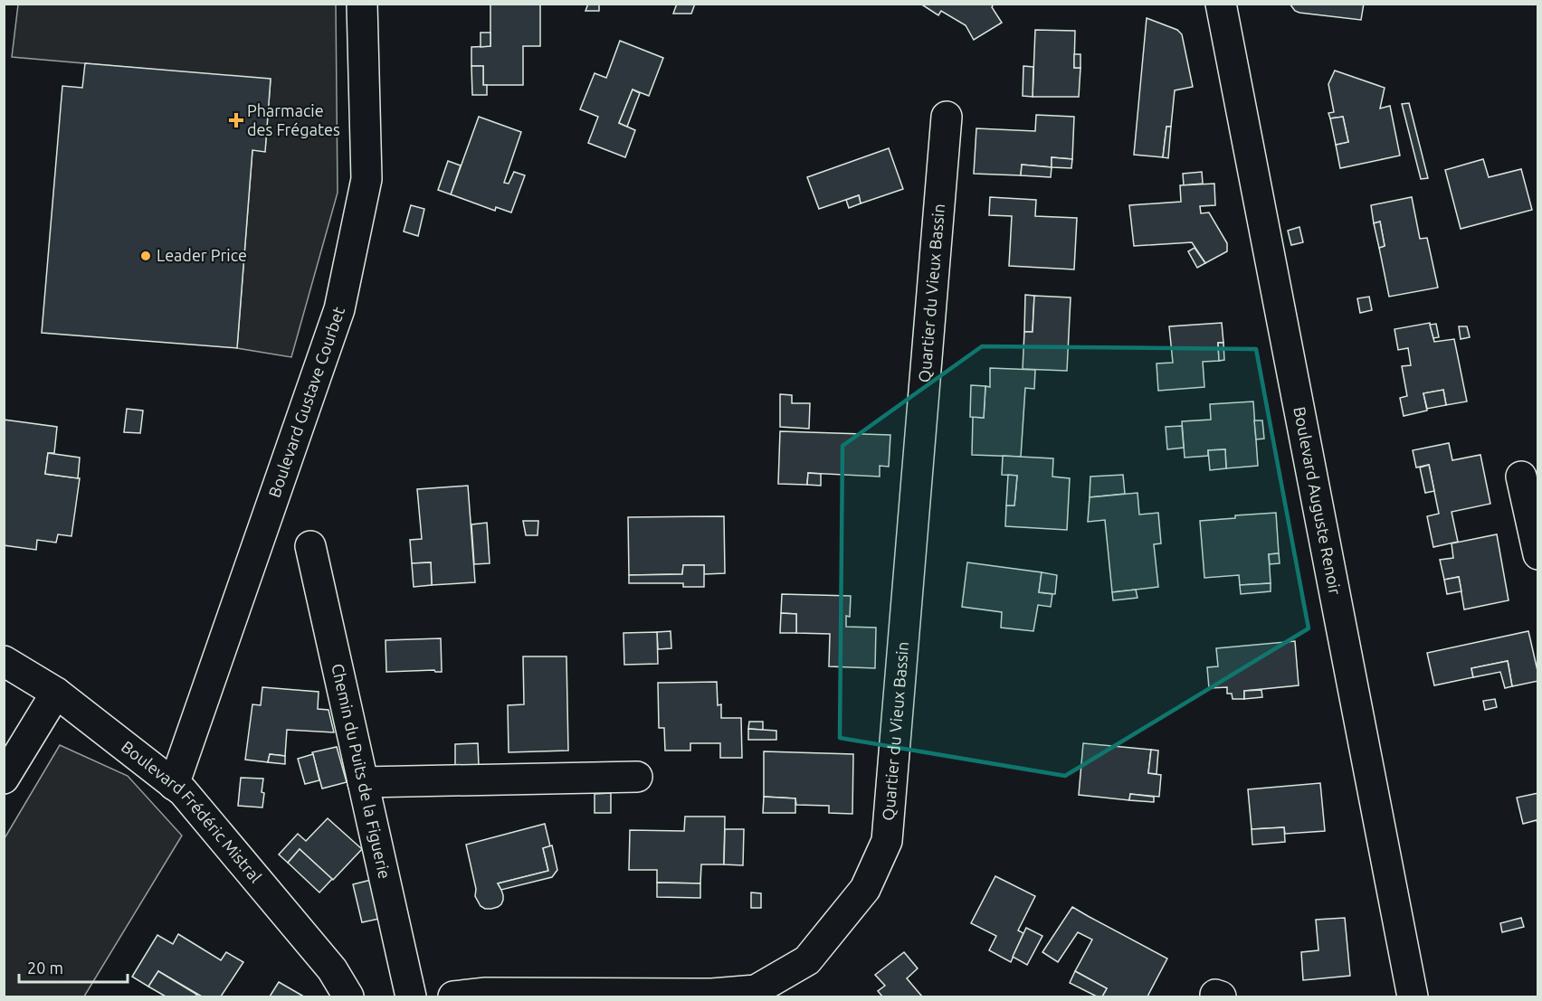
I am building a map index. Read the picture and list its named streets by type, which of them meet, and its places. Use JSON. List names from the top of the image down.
{
  "streets": {
    "street": [
      "Quartier du Vieux Bassin",
      "Boulevard Gustave Courbet",
      "Boulevard Auguste Renoir",
      "Chemin du Puits de la Figuerie",
      "Boulevard Frédéric Mistral"
    ]
  },
  "crossings": [
    ["Boulevard Gustave Courbet", "Boulevard Frédéric Mistral"]
  ],
  "places": {
    "health": ["Pharmacie des Frégates"],
    "other": ["Leader Price"]
  },
  "scale_bar": "20 m"
}
